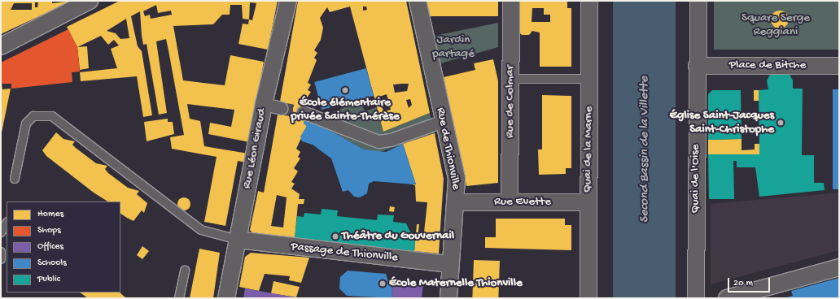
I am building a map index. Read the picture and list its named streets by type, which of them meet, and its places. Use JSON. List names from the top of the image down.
{
  "streets": {
    "street": [
      "Place de Bitche",
      "Rue de Colmar",
      "Rue Léon Giraud",
      "Rue de Thionville",
      "Quai de la Marne",
      "Quai de l'Oise",
      "Rue Evette",
      "Passage de Thionville"
    ]
  },
  "crossings": [
    ["Place de Bitche", "Quai de l'Oise"],
    ["Rue de Colmar", "Rue Evette"],
    ["Rue Léon Giraud", "Passage de Thionville"],
    ["Rue de Thionville", "Rue Evette"],
    ["Rue de Thionville", "Passage de Thionville"],
    ["Quai de la Marne", "Rue Evette"]
  ],
  "water": ["Second Bassin de la Villette"],
  "parks": ["Square Serge Reggiani", "Jardin partagé"],
  "places": [
    "École élémentaire privée Sainte-Thérèse",
    "Église Saint-Jacques Saint-Christophe",
    "Théâtre du Gouvernail",
    "École Maternelle Thionville"
  ],
  "legend": [
    "Homes",
    "Shops",
    "Offices",
    "Schools",
    "Public"
  ],
  "scale_bar": "20 m"
}
